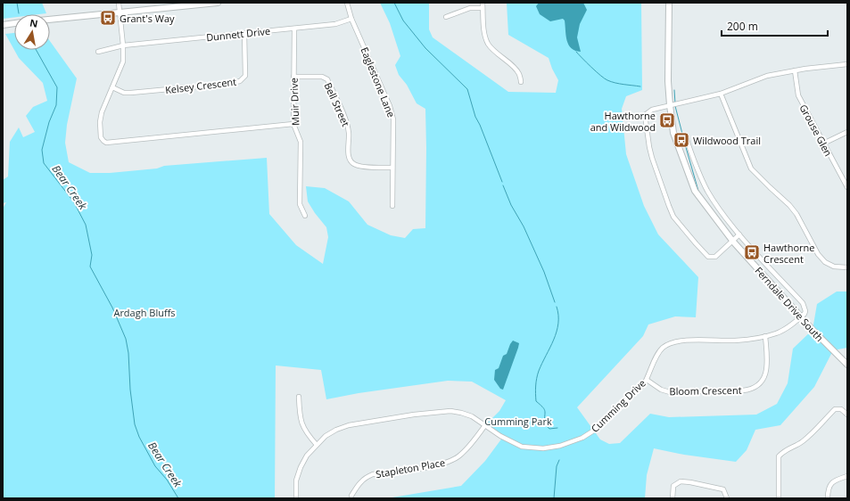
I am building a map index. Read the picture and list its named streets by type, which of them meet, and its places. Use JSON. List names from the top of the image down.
{
  "streets": {
    "main road": ["Ferndale Drive South"],
    "street": [
      "Dunnett Drive",
      "Eaglestone Lane",
      "Kelsey Crescent",
      "Muir Drive",
      "Bell Street",
      "Grouse Glen",
      "Bloom Crescent",
      "Cumming Drive",
      "Stapleton Place"
    ]
  },
  "crossings": [
    ["Dunnett Drive", "Eaglestone Lane"],
    ["Dunnett Drive", "Kelsey Crescent"],
    ["Dunnett Drive", "Muir Drive"],
    ["Eaglestone Lane", "Bell Street"],
    ["Muir Drive", "Bell Street"],
    ["Ferndale Drive South", "Cumming Drive"],
    ["Bloom Crescent", "Cumming Drive"],
    ["Cumming Drive", "Stapleton Place"]
  ],
  "water": ["Bear Creek"],
  "parks": ["Ardagh Bluffs", "Cumming Park"],
  "places": {
    "bus stop": [
      "Grant's Way",
      "Hawthorne and Wildwood",
      "Wildwood Trail",
      "Hawthorne Crescent"
    ]
  },
  "scale_bar": "200 m",
  "north": "top"
}
